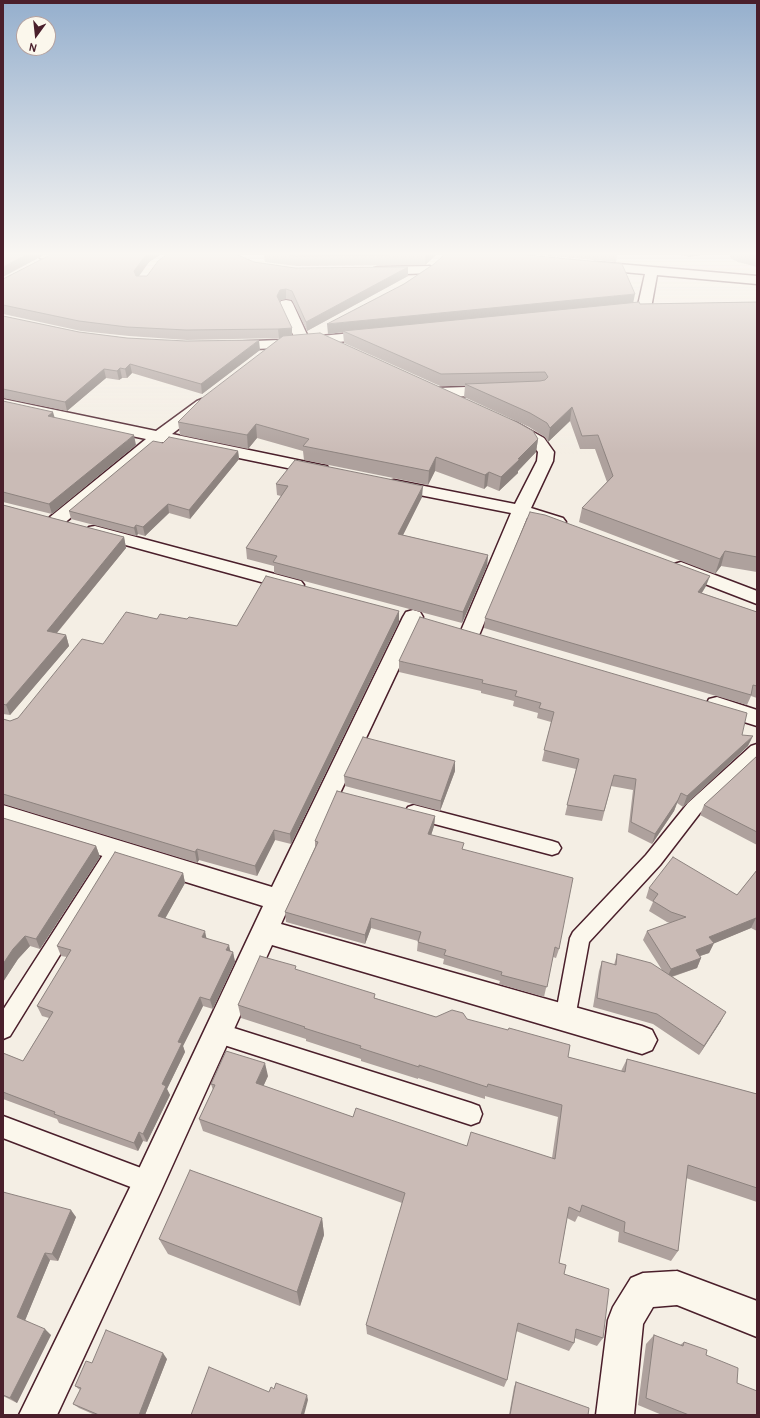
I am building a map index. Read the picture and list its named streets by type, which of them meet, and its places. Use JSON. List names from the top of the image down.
{
  "north": "bottom"
}
